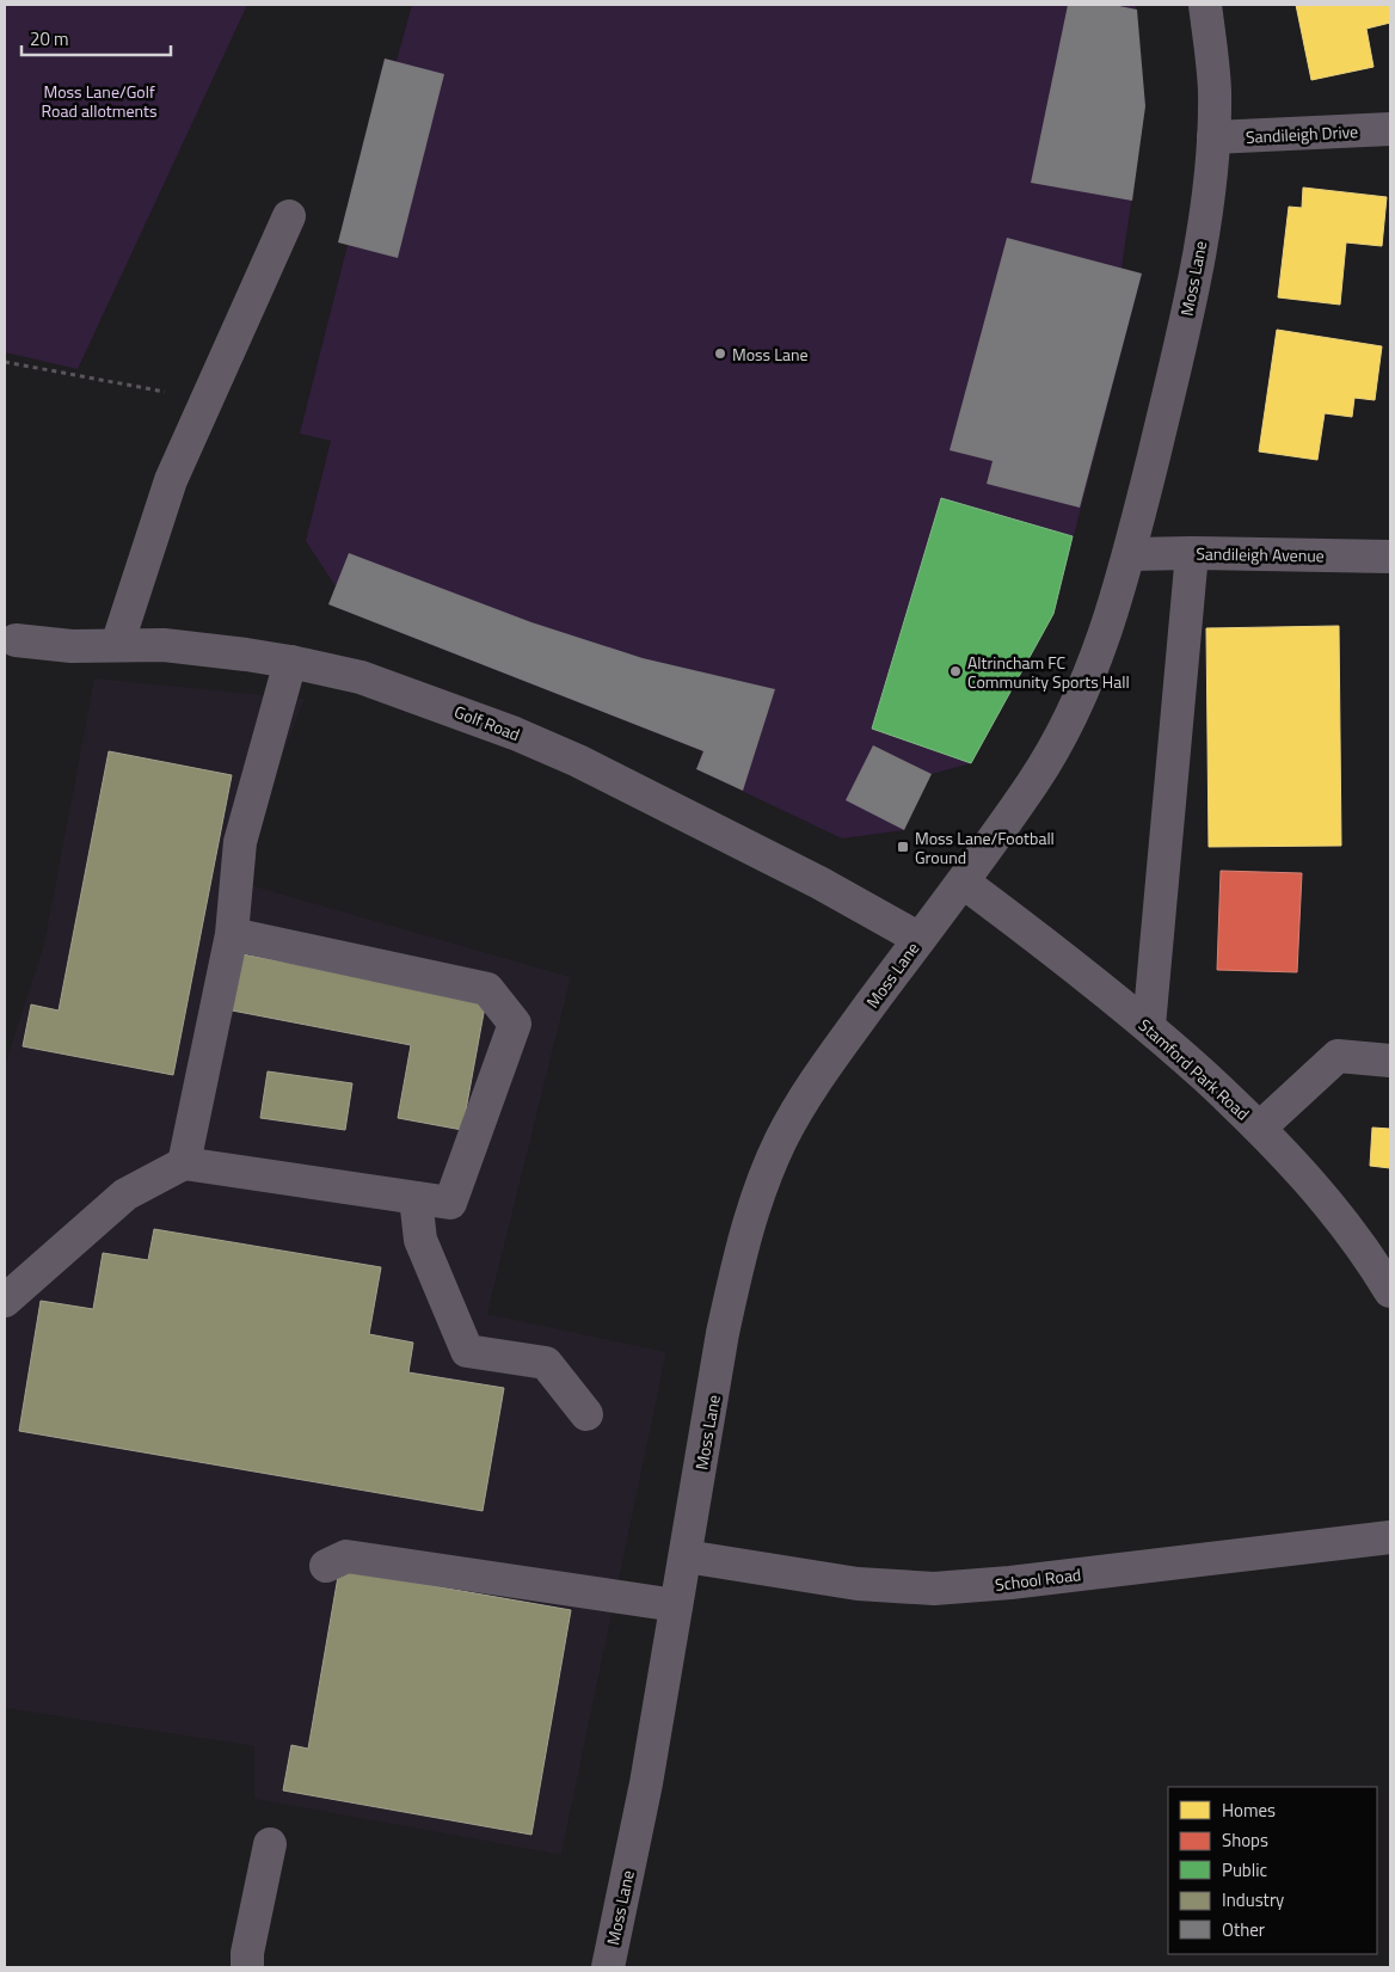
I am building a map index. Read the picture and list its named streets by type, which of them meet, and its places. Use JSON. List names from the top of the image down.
{
  "streets": {
    "street": [
      "Sandileigh Drive",
      "Moss Lane",
      "Sandileigh Avenue",
      "Golf Road",
      "Stamford Park Road",
      "School Road"
    ]
  },
  "crossings": [
    ["Sandileigh Drive", "Moss Lane"],
    ["Moss Lane", "Sandileigh Avenue"],
    ["Moss Lane", "Golf Road"],
    ["Moss Lane", "Stamford Park Road"],
    ["Moss Lane", "School Road"]
  ],
  "parks": ["Moss Lane/Golf Road allotments"],
  "places": {
    "other": ["Moss Lane", "Altrincham FC Community Sports Hall"],
    "transit": ["Moss Lane/Football Ground"]
  },
  "legend": [
    "Homes",
    "Shops",
    "Public",
    "Industry",
    "Other"
  ],
  "scale_bar": "20 m"
}
